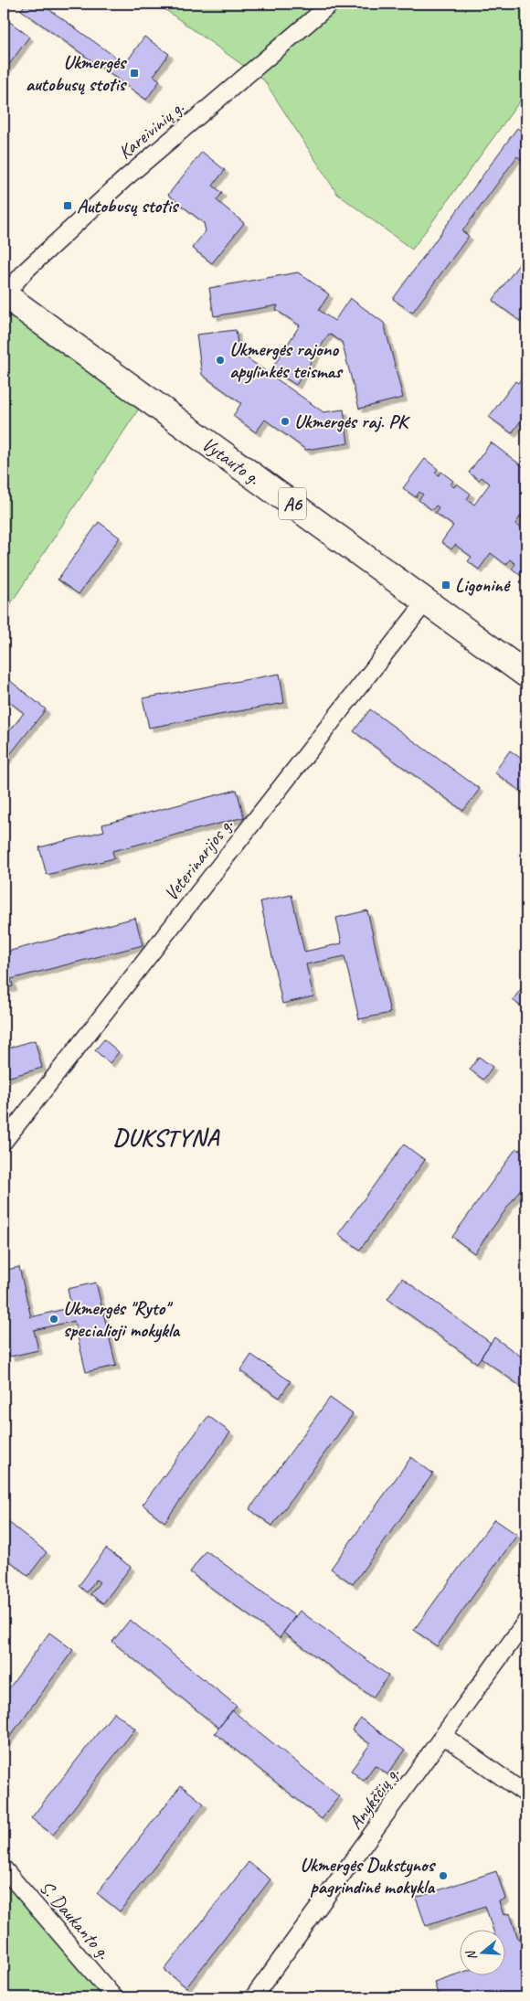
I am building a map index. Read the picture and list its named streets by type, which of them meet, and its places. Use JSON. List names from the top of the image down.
{
  "streets": {
    "main road": ["Vytauto g.", "A6"],
    "street": [
      "Kareivinių g.",
      "Veterinarijos g.",
      "Anykščių g.",
      "S. Daukanto g."
    ]
  },
  "crossings": [
    ["Kareivinių g.", "Vytauto g."],
    ["Vytauto g.", "Veterinarijos g."]
  ],
  "districts": ["DUKSTYNA"],
  "places": {
    "transit": ["Ukmergės autobusų stotis", "Autobusų stotis", "Ligoninė"],
    "other": [
      "Ukmergės rajono apylinkės teismas",
      "Ukmergės raj. PK",
      "Ukmergės \"Ryto\" specialioji mokykla",
      "Ukmergės Dukstynos pagrindinė mokykla"
    ]
  },
  "north": "left"
}
